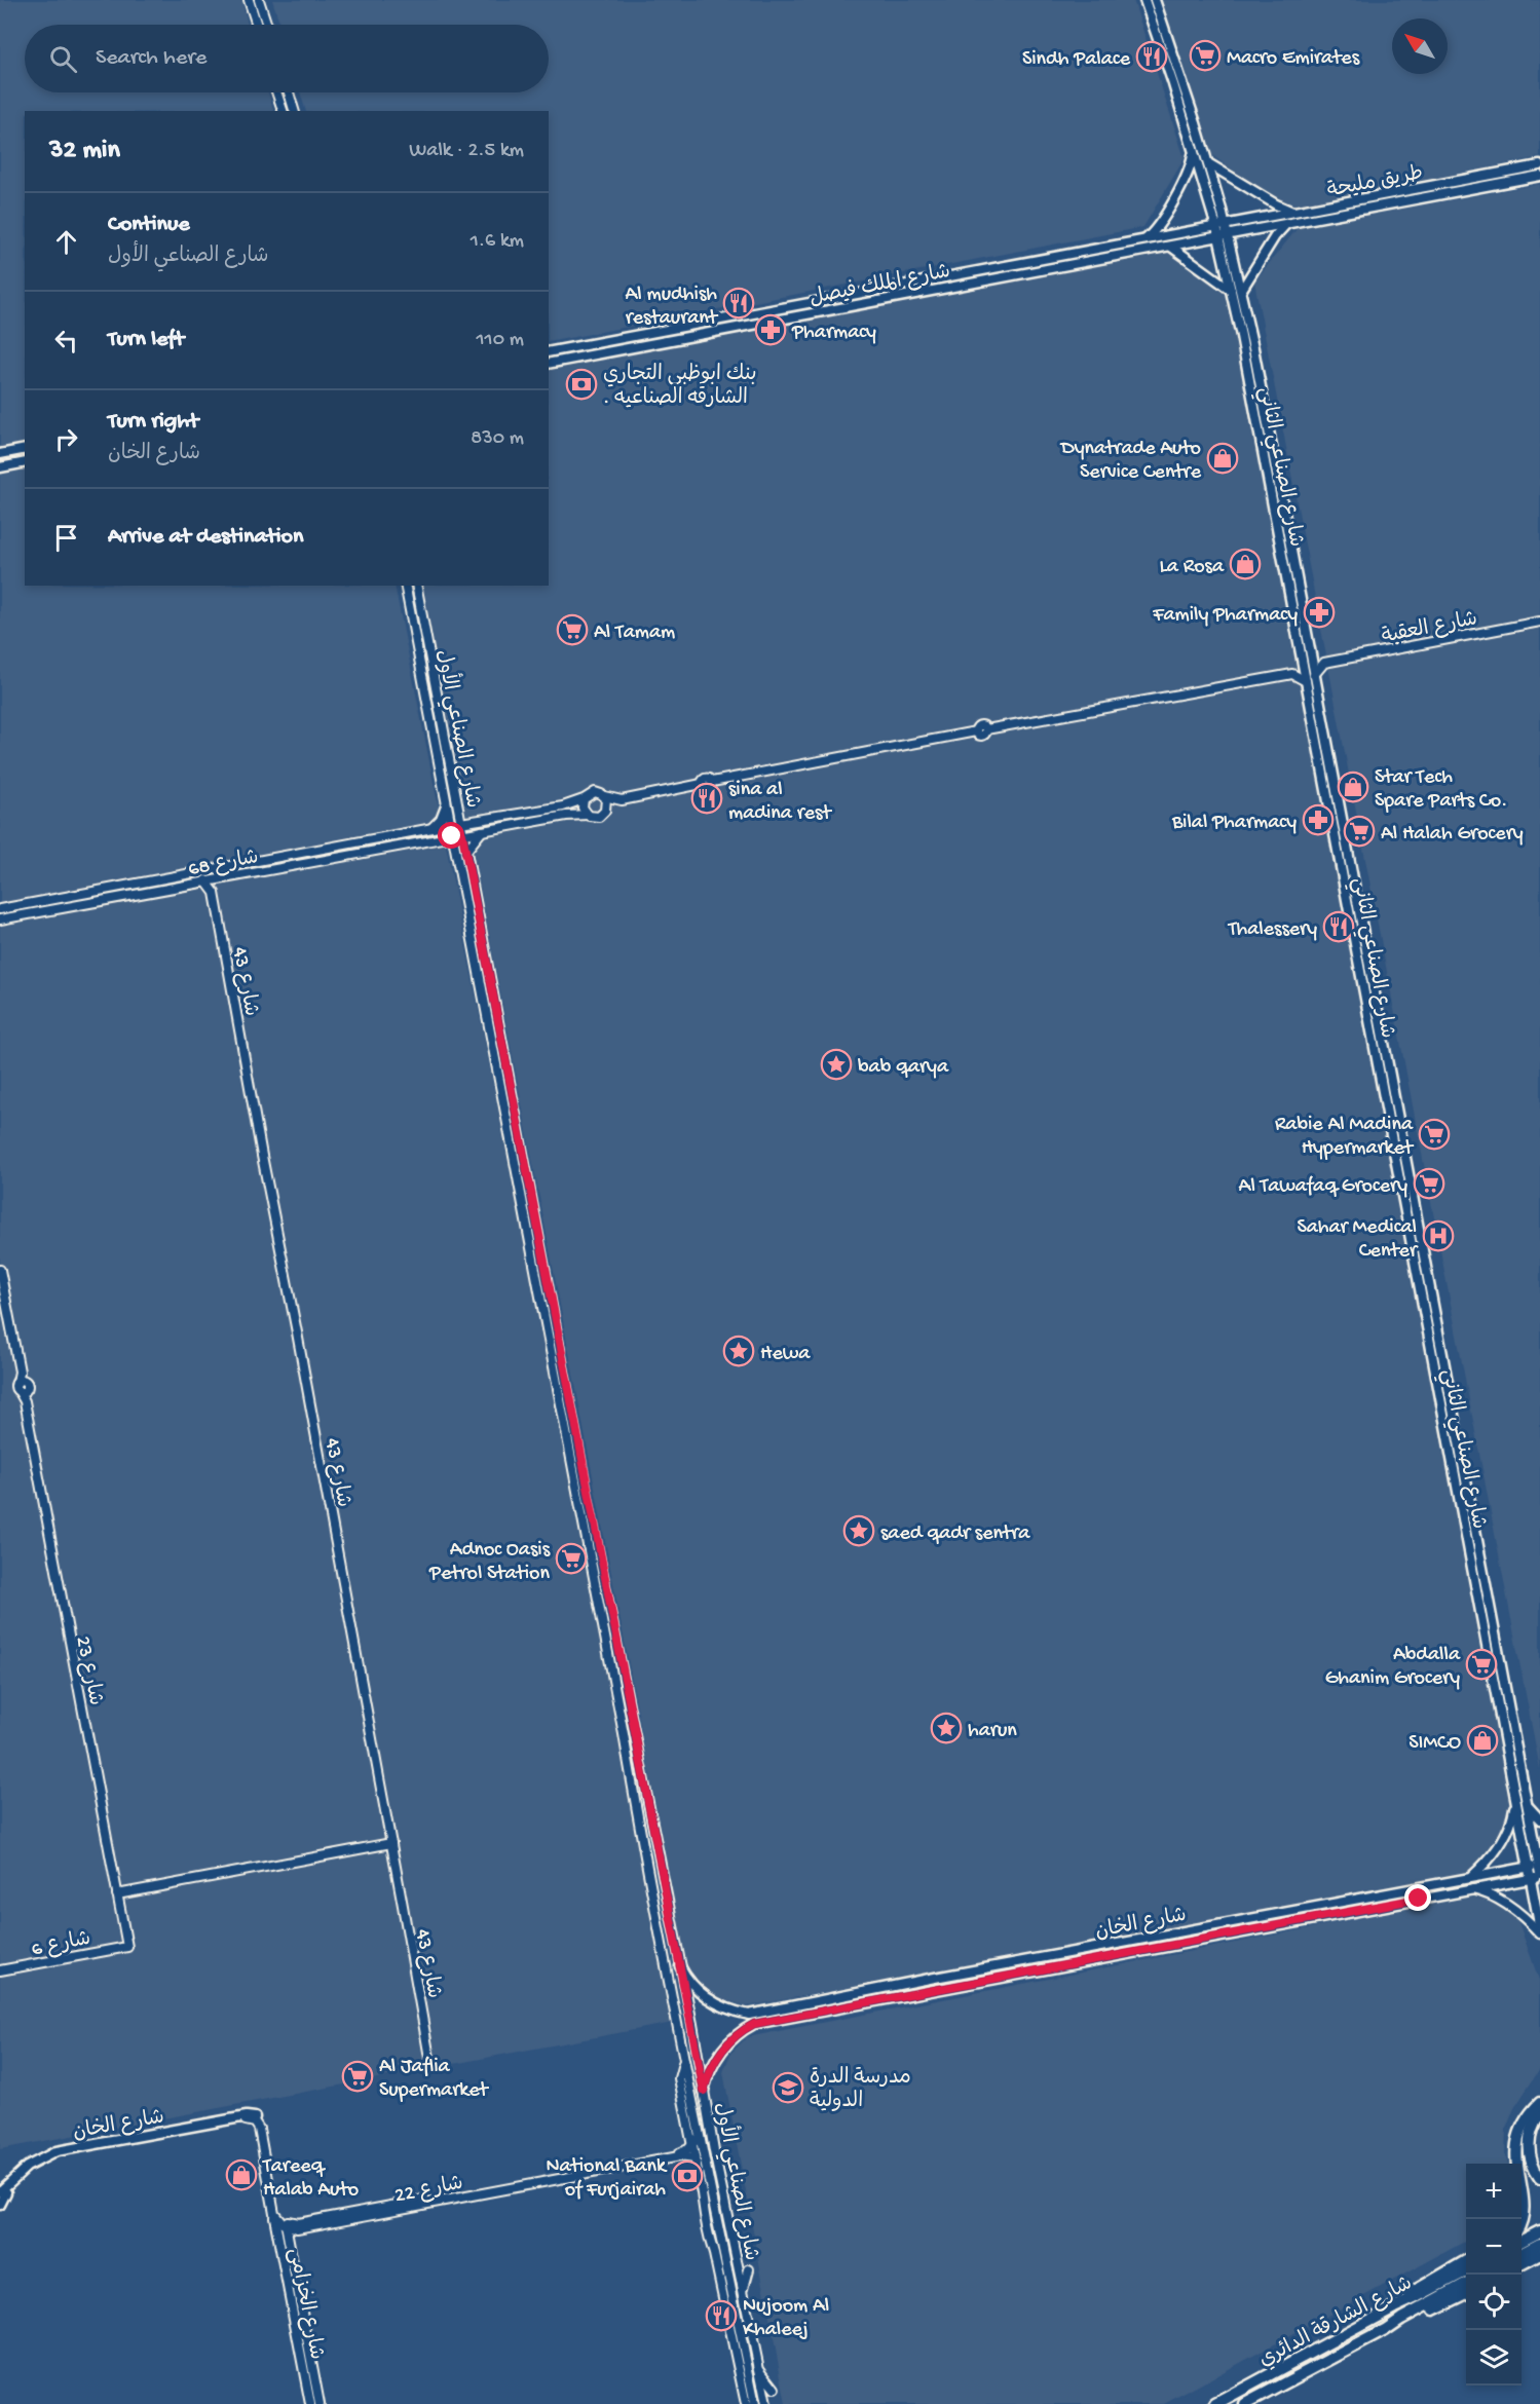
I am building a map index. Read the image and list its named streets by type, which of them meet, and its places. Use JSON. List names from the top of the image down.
{
  "streets": {
    "highway": ["شارع الشارقة الدائري"],
    "main road": [
      "طريق مليحة",
      "شارع الملك فيصل",
      "شارع الصناعي الثاني",
      "شارع الخان"
    ],
    "street": [
      "شارع العقبة",
      "شارع الصناعي الأول",
      "شارع 68",
      "شارع 43",
      "شارع 23",
      "شارع 6",
      "شارع 22",
      "شارع الخزامى"
    ]
  },
  "crossings": [
    ["طريق مليحة", "شارع الملك فيصل"],
    ["طريق مليحة", "شارع الصناعي الثاني"],
    ["شارع الملك فيصل", "شارع الصناعي الثاني"],
    ["شارع الصناعي الثاني", "شارع الخان"],
    ["شارع الصناعي الأول", "شارع 68"],
    ["شارع الصناعي الأول", "شارع الخان"],
    ["شارع 68", "شارع 43"],
    ["شارع 23", "شارع 6"],
    ["شارع 22", "شارع الخزامى"]
  ],
  "places": {
    "supermarket": [
      "Macro Emirates",
      "Al Tamam",
      "Al Halah Grocery",
      "Rabie Al Madina Hypermarket",
      "Al Tawafaq Grocery",
      "Adnoc Oasis Petrol Station",
      "Abdalla Ghanim Grocery",
      "Al Jaflia Supermarket"
    ],
    "restaurant": [
      "Sindh Palace",
      "Al mudhish restaurant",
      "sina al madina rest",
      "Thalessery",
      "Nujoom Al Khaleej"
    ],
    "pharmacy": ["Pharmacy", "Family Pharmacy", "Bilal Pharmacy"],
    "bank": ["بنك ابوظبي التجاري . الشارقه الصناعيه", "National Bank of Furjairah"],
    "shop": [
      "Dynatrade Auto Service Centre",
      "La Rosa",
      "Star Tech Spare Parts Co.",
      "SIMCO",
      "Tareeq Halab Auto"
    ],
    "place": [
      "bab qarya",
      "Hewa",
      "saed qadr sentra",
      "harun"
    ],
    "hospital": ["Sahar Medical Center"],
    "school or university": ["مدرسة الدرة الدولية"]
  },
  "north": "top left",
  "page": {
    "search": "Search here",
    "heading": ["32 min", "Walk · 2.5 km"],
    "list": [
      ["Continue", "شارع الصناعي الأول", "1.6 km"],
      ["Turn left", "110 m"],
      ["Turn right", "شارع الخان", "830 m"],
      "Arrive at destination"
    ],
    "map_buttons": ["+", "−"]
  }
}
